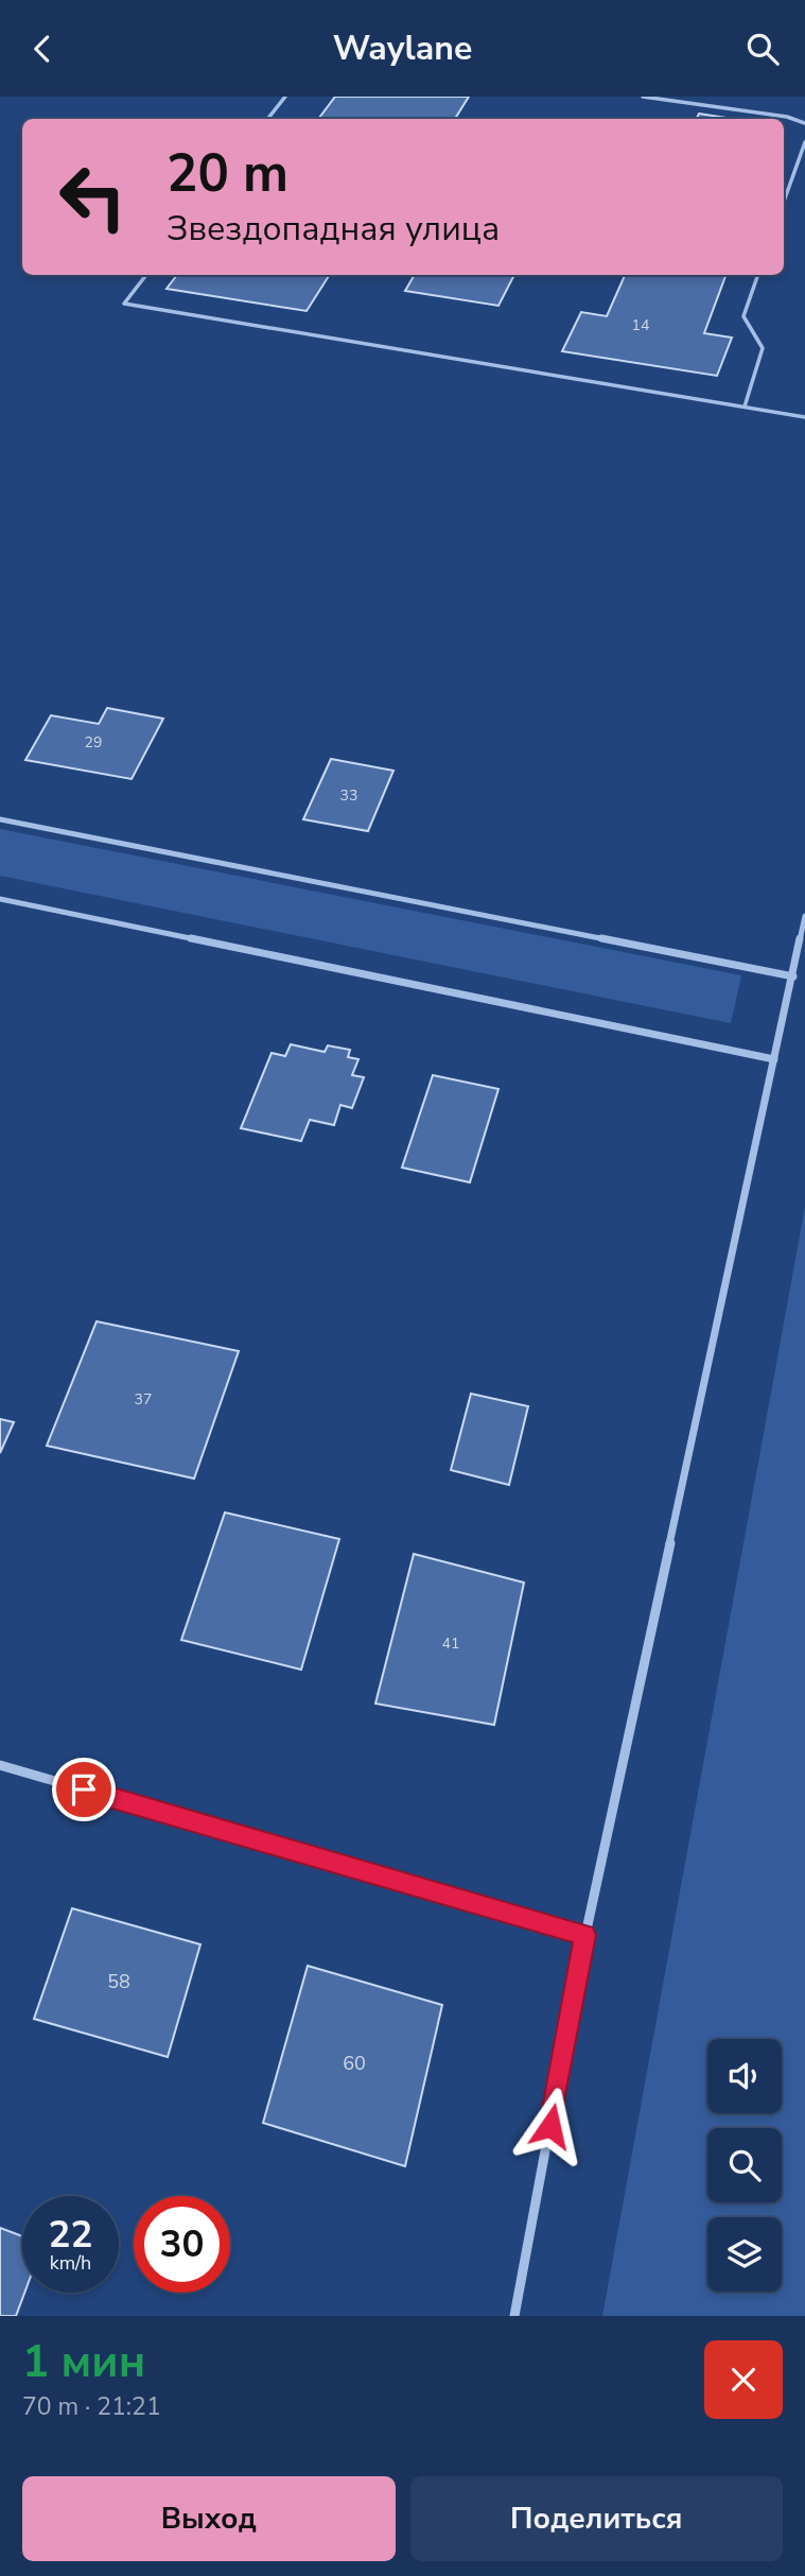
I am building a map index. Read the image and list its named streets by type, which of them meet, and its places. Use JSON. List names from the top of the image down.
{
  "house_numbers": [
    "14",
    "29",
    "33",
    "37",
    "41",
    "58",
    "60"
  ],
  "page": {
    "header": "Waylane",
    "turn": ["20 m", "Звездопадная улица"],
    "speed": "22 km/h",
    "limit": "30",
    "heading": ["1 мин", "70 m · 21:21"],
    "buttons": ["Выход", "Поделиться"]
  }
}
